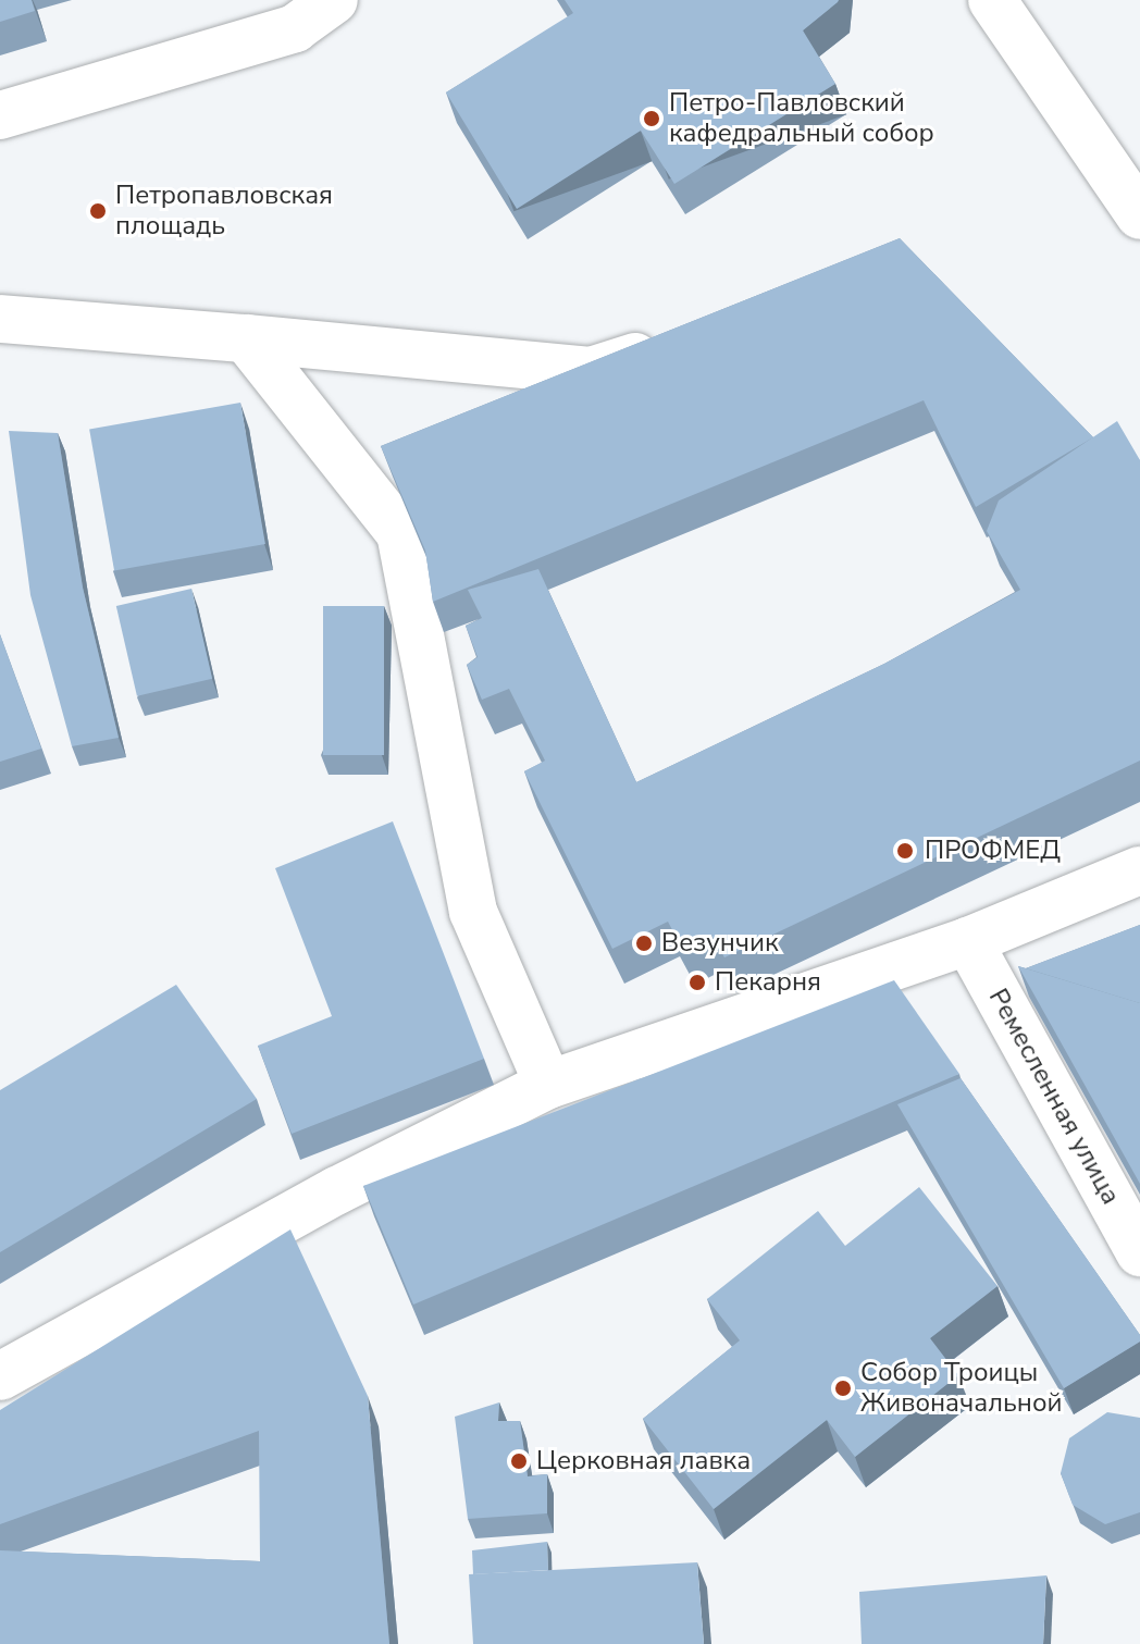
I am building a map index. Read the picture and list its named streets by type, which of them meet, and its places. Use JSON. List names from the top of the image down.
{
  "streets": {
    "street": ["Ремесленная улица"]
  },
  "places": [
    "Петро-Павловский кафедральный собор",
    "Петропавловская площадь",
    "ПРОФМЕД",
    "Везунчик",
    "Пекарня",
    "Собор Троицы Живоначальной",
    "Церковная лавка"
  ]
}
